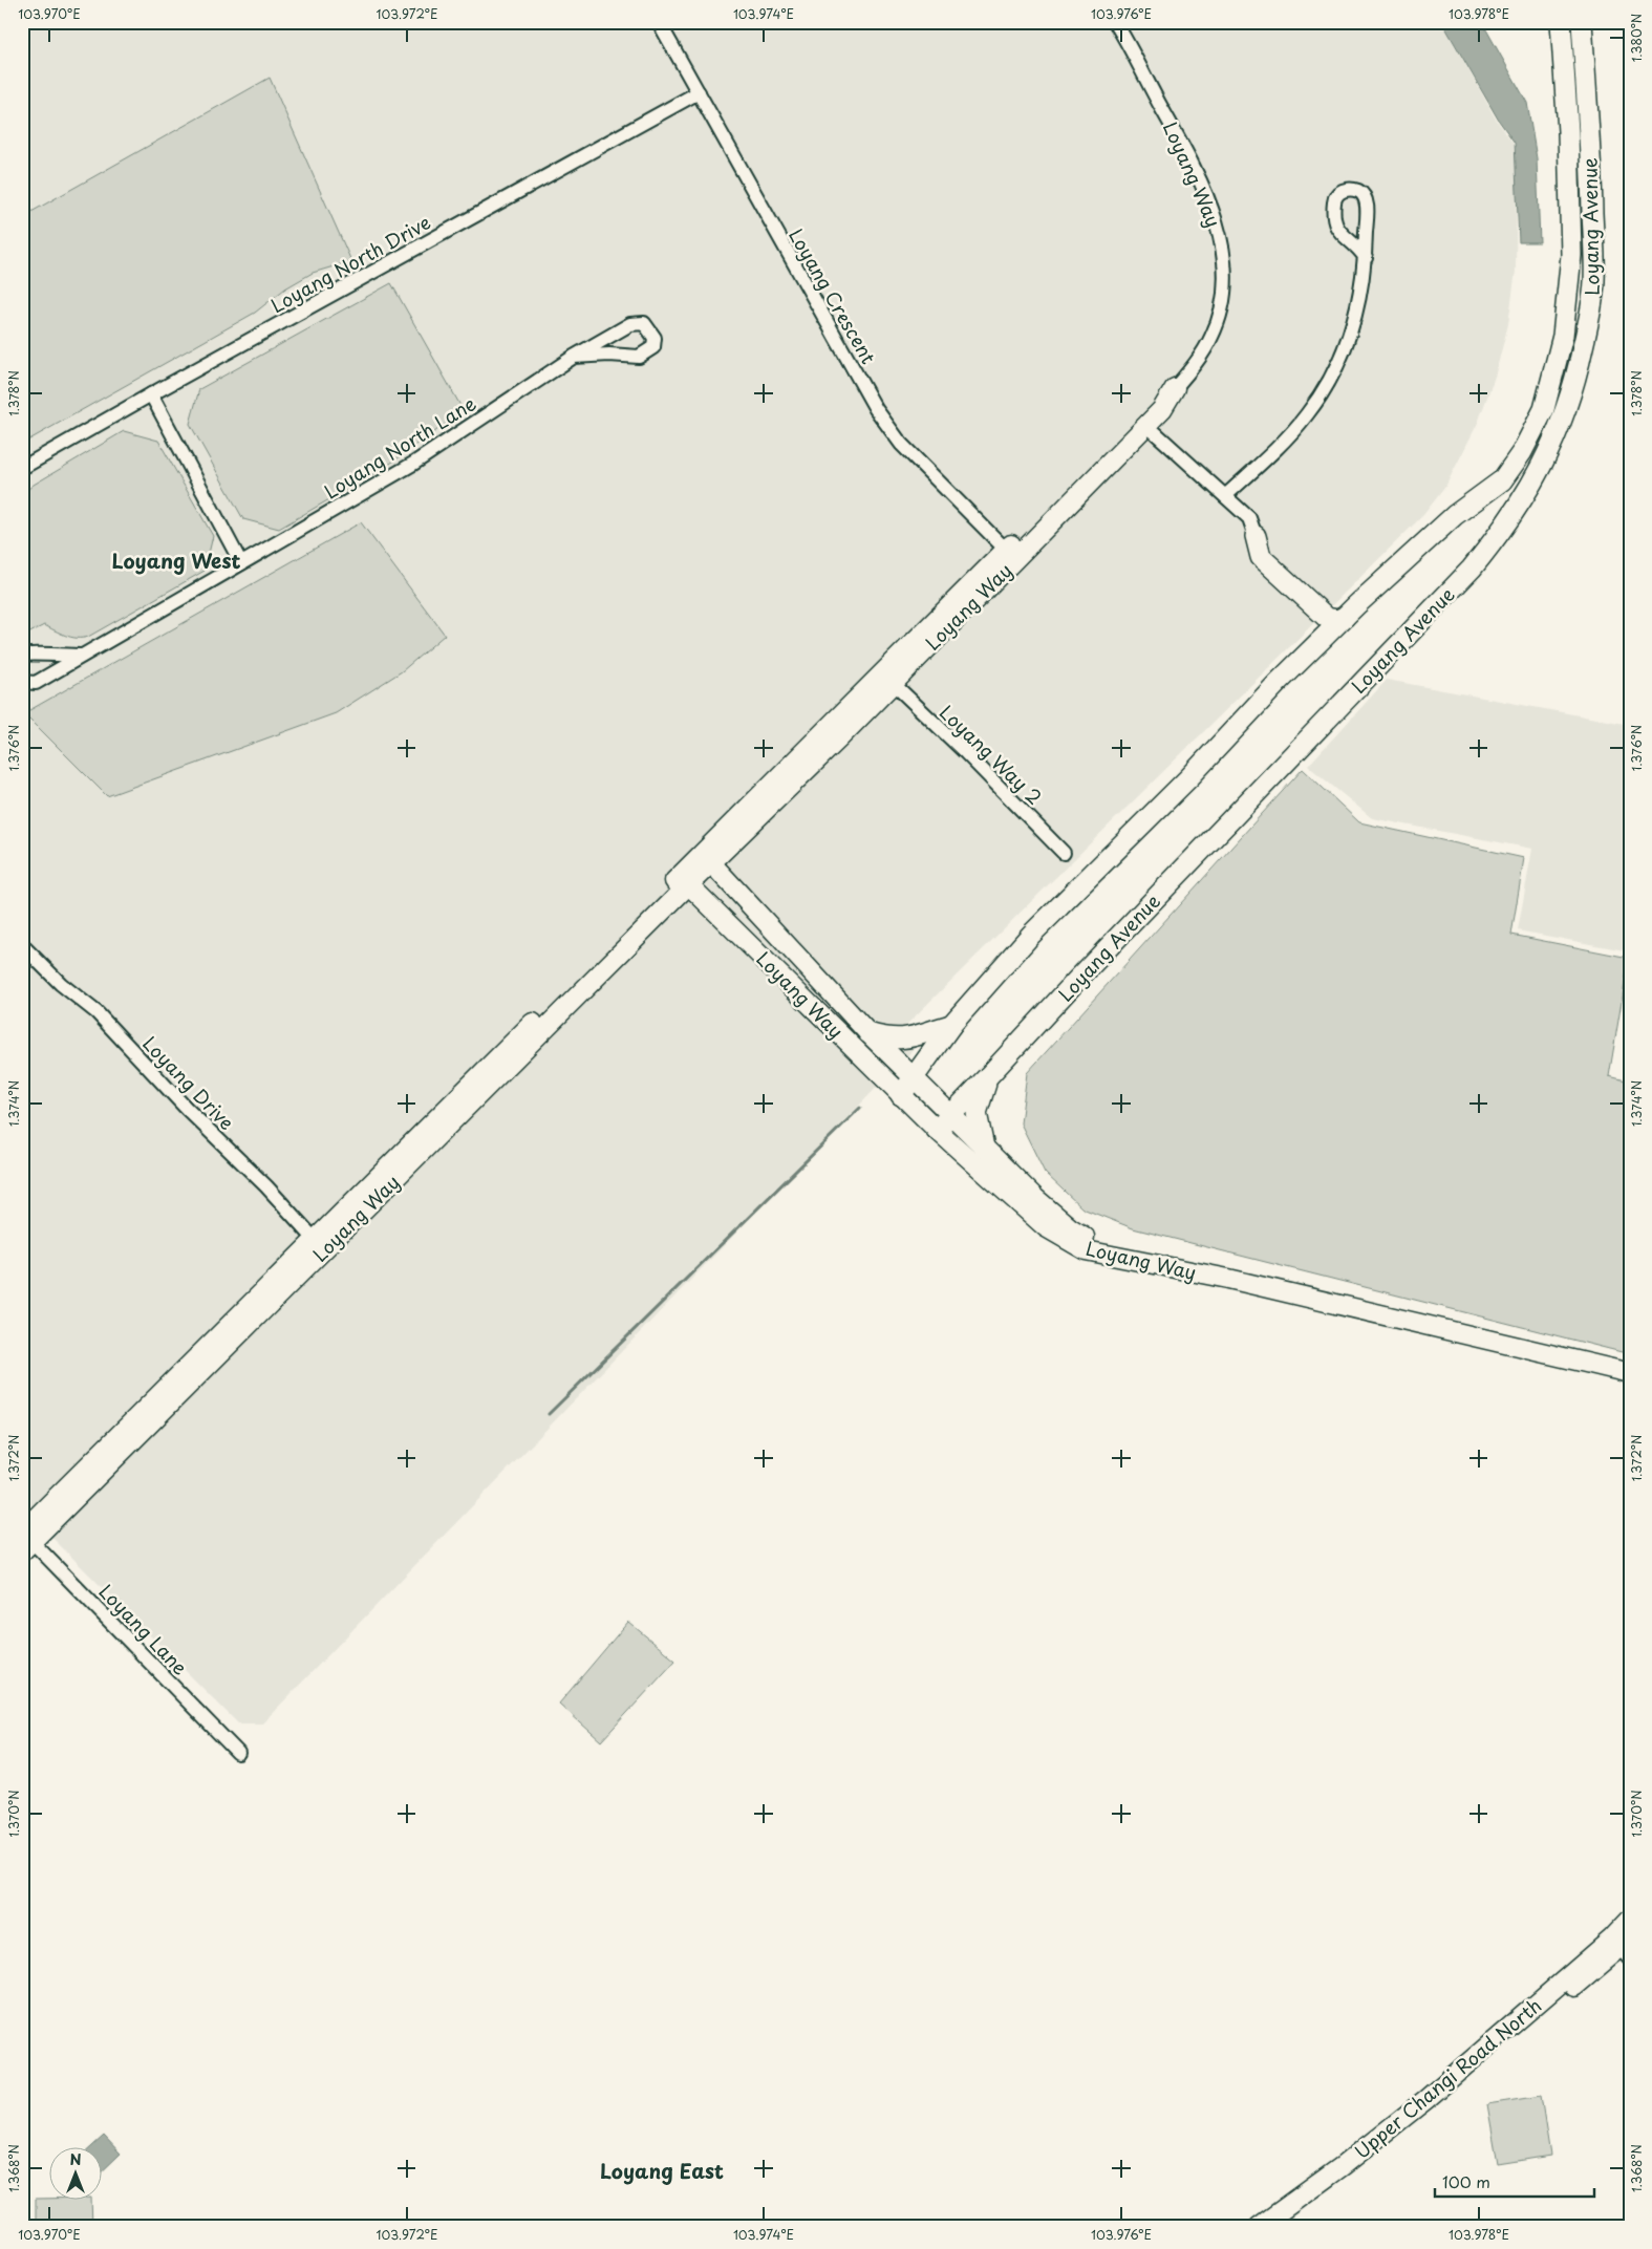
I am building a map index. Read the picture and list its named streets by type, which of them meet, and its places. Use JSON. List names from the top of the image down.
{
  "streets": {
    "main road": ["Loyang Avenue"],
    "street": [
      "Loyang Way",
      "Loyang North Drive",
      "Loyang Crescent",
      "Loyang North Lane",
      "Loyang Way 2",
      "Loyang Drive",
      "Loyang Lane",
      "Upper Changi Road North"
    ]
  },
  "crossings": [
    ["Loyang Way", "Loyang Avenue"],
    ["Loyang Way", "Loyang Crescent"],
    ["Loyang Way", "Loyang Way 2"],
    ["Loyang Way", "Loyang Drive"],
    ["Loyang Way", "Loyang Lane"],
    ["Loyang North Drive", "Loyang Crescent"]
  ],
  "districts": ["Loyang West", "Loyang East"],
  "scale_bar": "100 m",
  "north": "top",
  "coordinates": [
    "103.970°E",
    "103.972°E",
    "103.974°E",
    "103.976°E",
    "103.978°E",
    "1.380°N",
    "1.378°N",
    "1.376°N",
    "1.374°N",
    "1.372°N",
    "1.370°N",
    "1.368°N"
  ]
}
